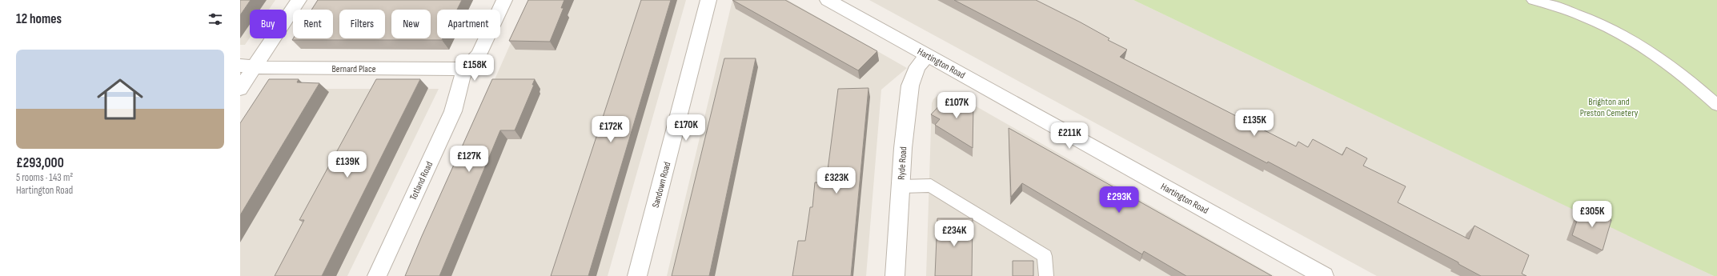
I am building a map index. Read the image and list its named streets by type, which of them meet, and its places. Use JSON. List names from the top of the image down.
{
  "streets": {
    "street": [
      "Hartington Road",
      "Bernard Place",
      "Ryde Road",
      "Totland Road",
      "Sandown Road"
    ]
  },
  "crossings": [
    ["Hartington Road", "Ryde Road"],
    ["Bernard Place", "Totland Road"]
  ],
  "parks": ["Brighton and Preston Cemetery"],
  "page": {
    "heading": "12 homes",
    "chip": [
      "Buy",
      "Rent",
      "Filters",
      "New",
      "Apartment"
    ],
    "list": [
      {
        "name": "£293,000",
        "note": "5 rooms · 143 m² · Hartington Road"
      }
    ],
    "price": [
      "£158K",
      "£107K",
      "£135K",
      "£170K",
      "£172K",
      "£211K",
      "£127K",
      "£139K",
      "£323K",
      "£293K",
      "£305K",
      "£234K"
    ]
  }
}
